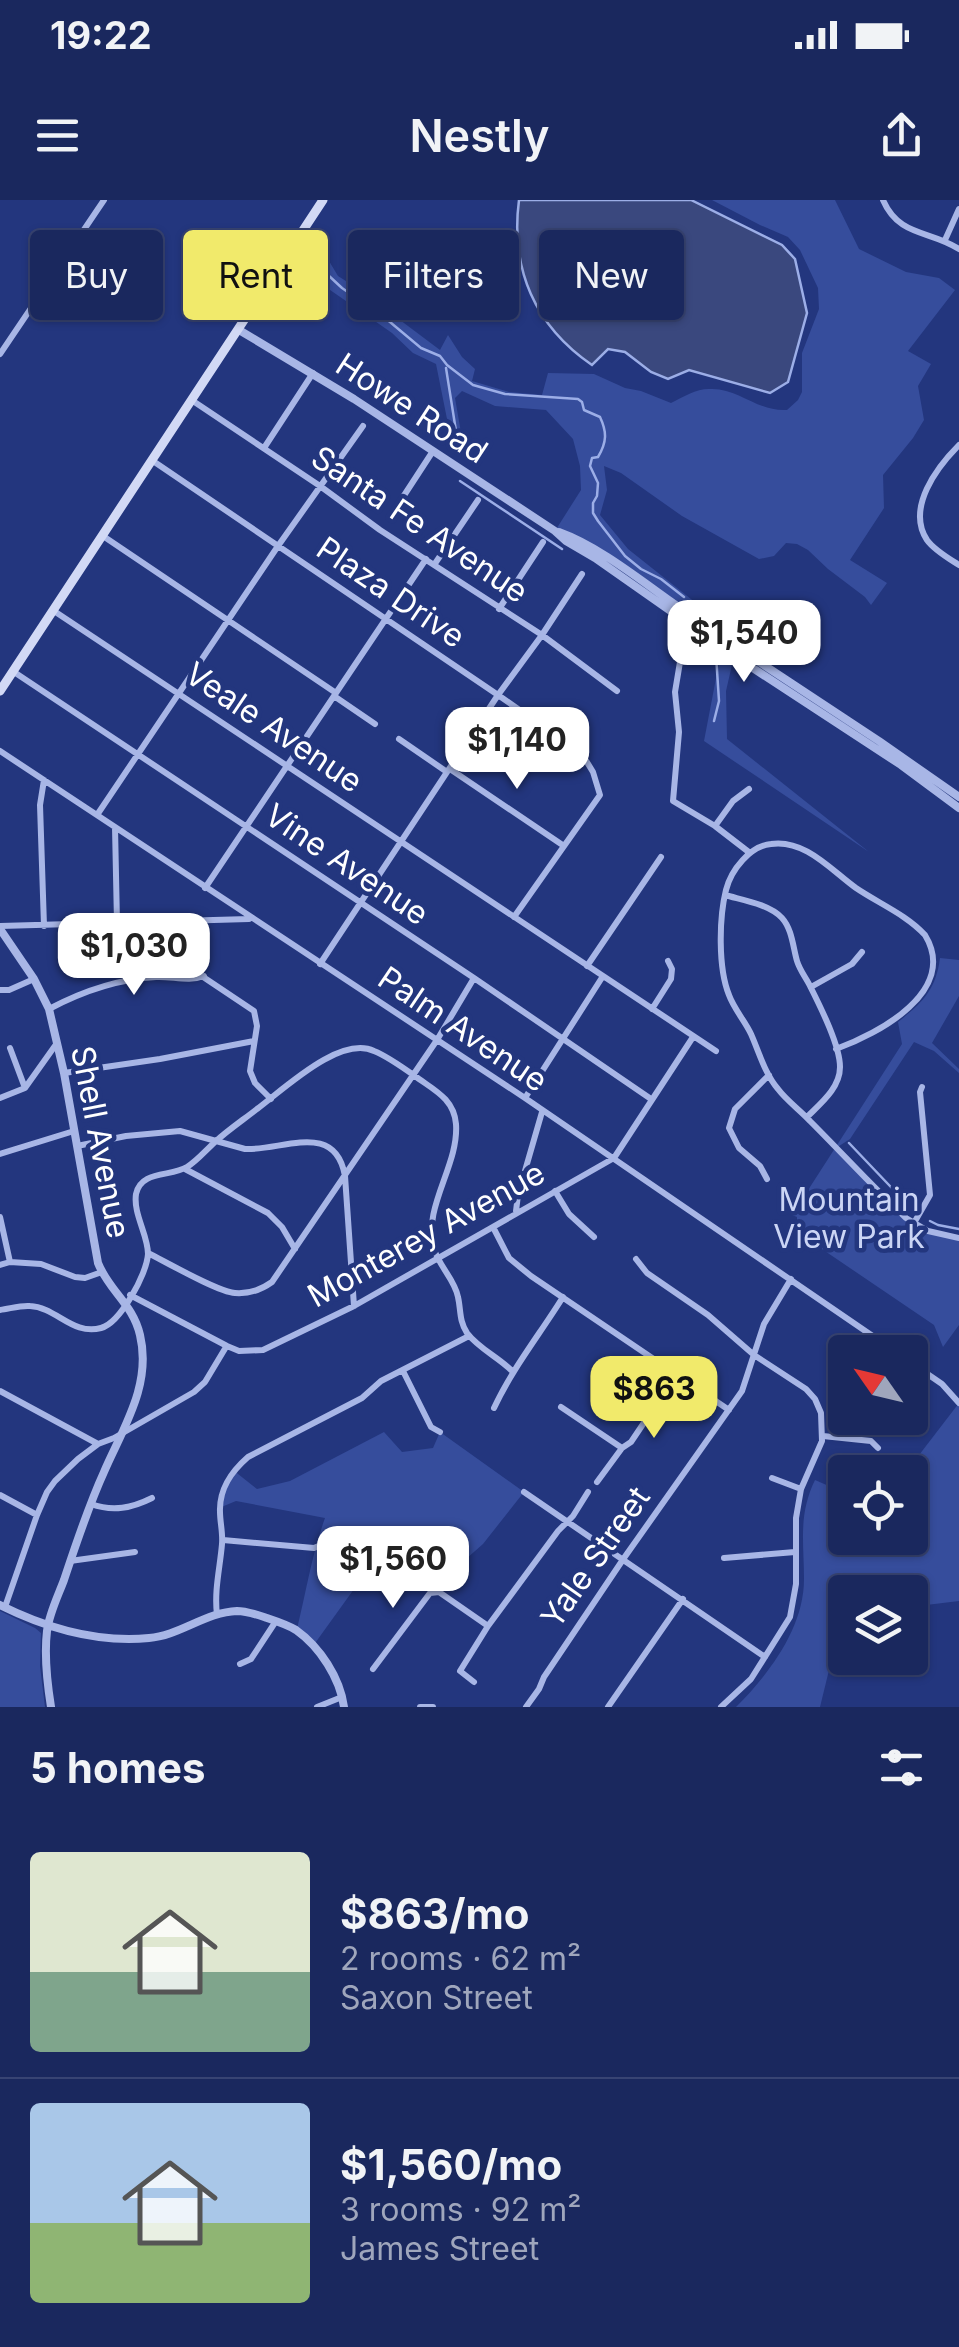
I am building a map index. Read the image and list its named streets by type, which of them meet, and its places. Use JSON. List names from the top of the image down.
{
  "streets": {
    "street": [
      "Howe Road",
      "Santa Fe Avenue",
      "Plaza Drive",
      "Veale Avenue",
      "Vine Avenue",
      "Palm Avenue",
      "Shell Avenue",
      "Monterey Avenue",
      "Yale Street"
    ]
  },
  "crossings": [
    ["Veale Avenue", "Monterey Avenue"],
    ["Vine Avenue", "Monterey Avenue"],
    ["Palm Avenue", "Monterey Avenue"],
    ["Palm Avenue", "Yale Street"],
    ["Shell Avenue", "Monterey Avenue"]
  ],
  "parks": ["Mountain View Park"],
  "north": "top left",
  "page": {
    "status": "19:22",
    "header": "Nestly",
    "chip": [
      "Buy",
      "Rent",
      "Filters",
      "New"
    ],
    "price": [
      "$1,540",
      "$1,140",
      "$1,030",
      "$863",
      "$1,560"
    ],
    "heading": "5 homes",
    "list": [
      {
        "name": "$863/mo",
        "note": "2 rooms · 62 m² · Saxon Street"
      },
      {
        "name": "$1,560/mo",
        "note": "3 rooms · 92 m² · James Street"
      }
    ]
  }
}
